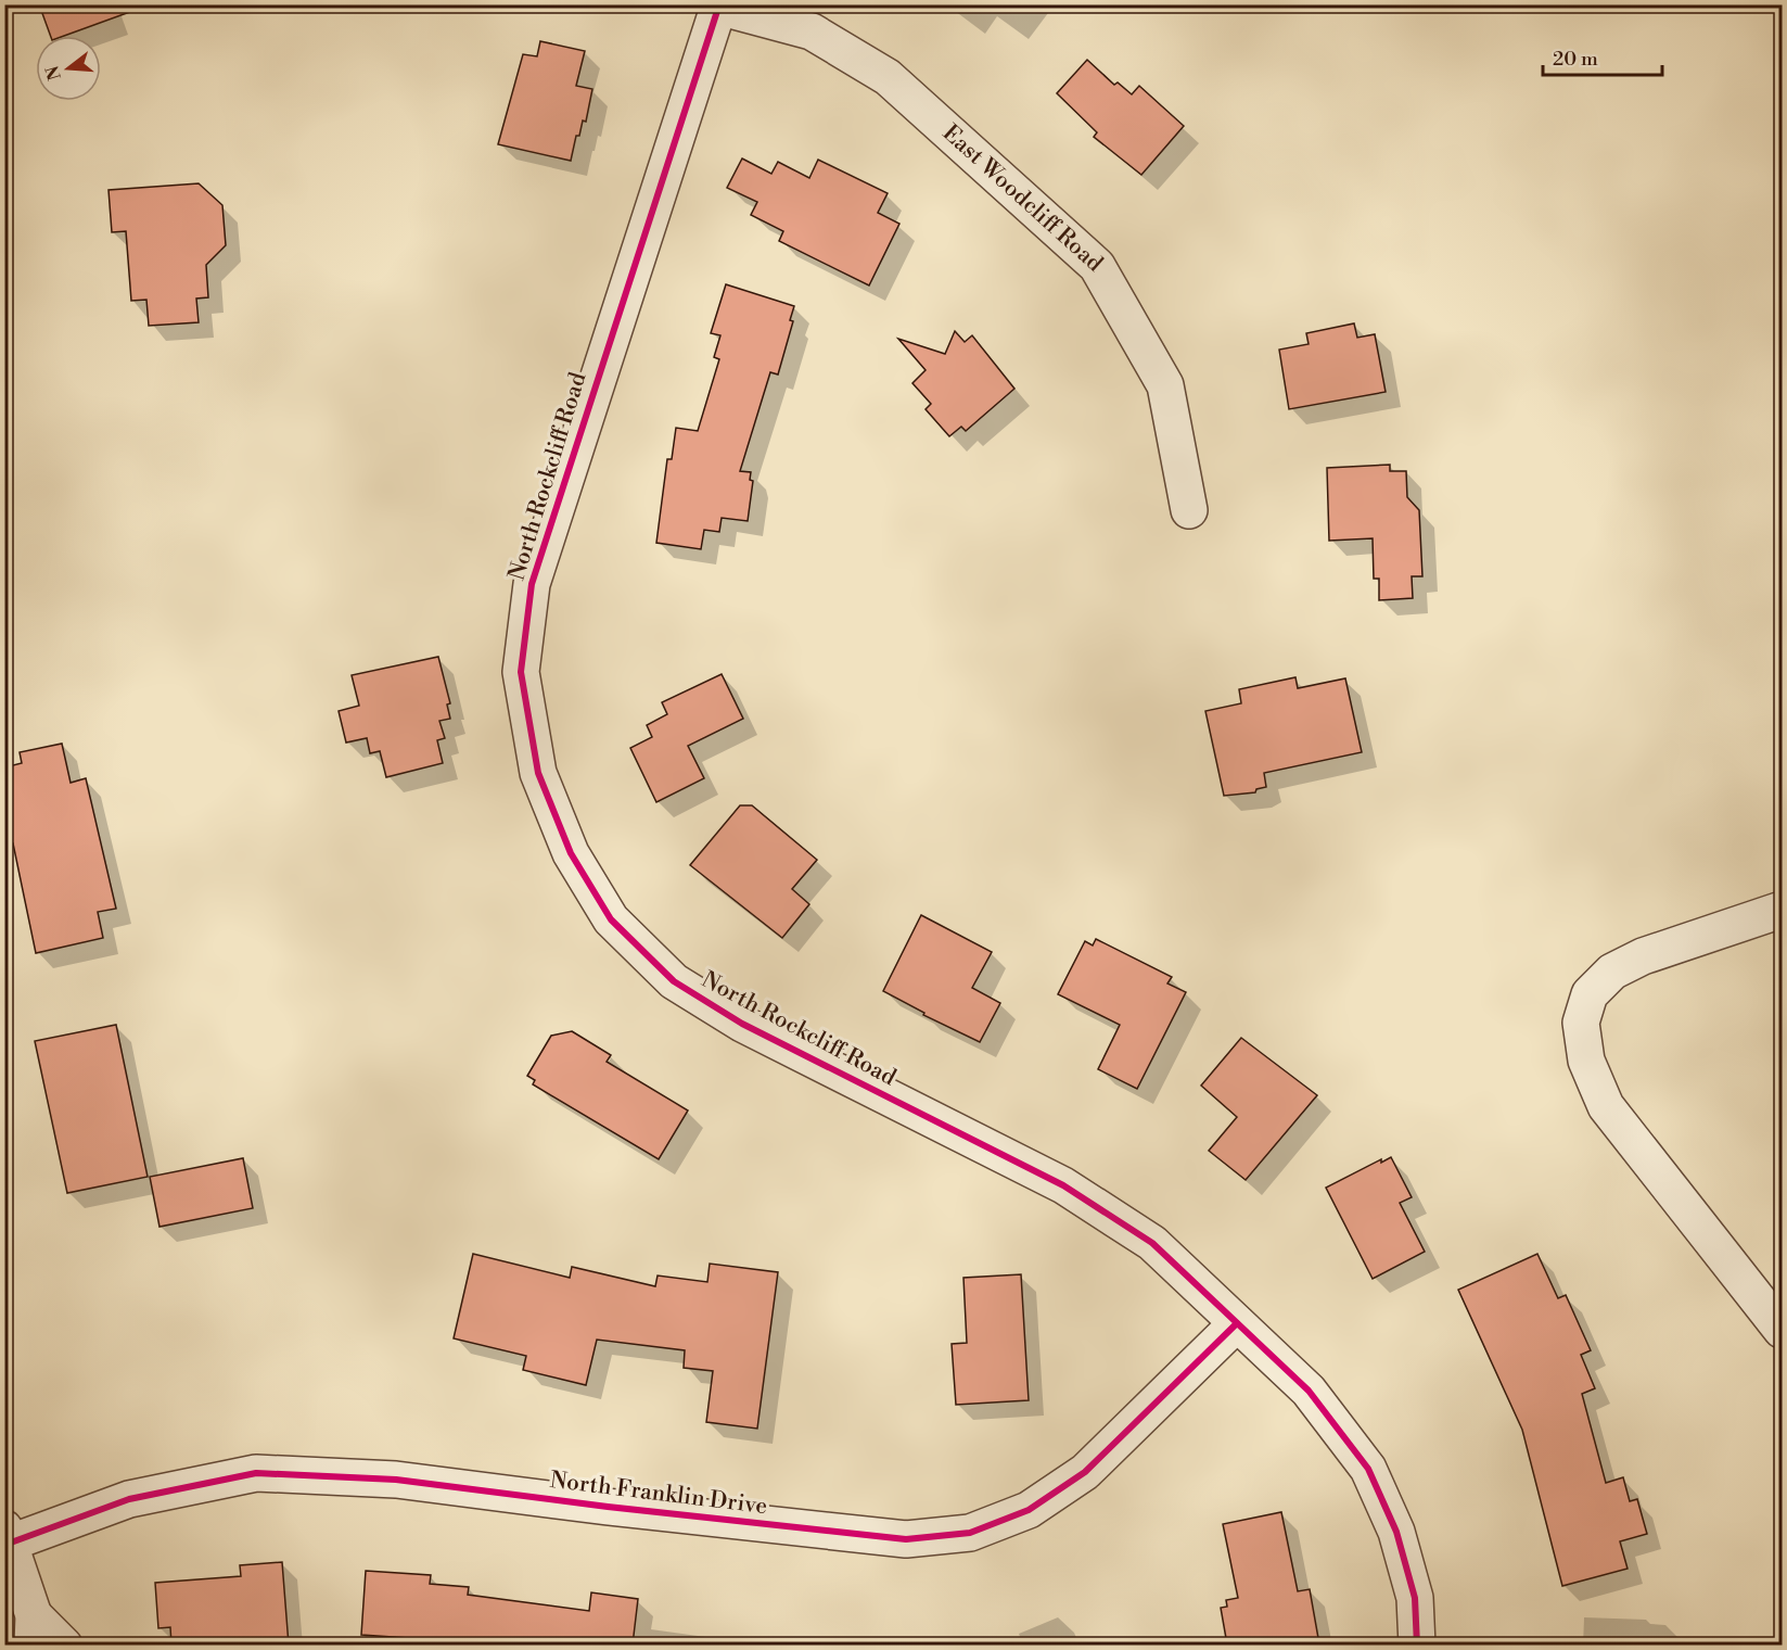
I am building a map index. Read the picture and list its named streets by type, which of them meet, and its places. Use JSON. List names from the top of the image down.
{
  "streets": {
    "street": ["East Woodcliff Road", "North Rockcliff Road", "North Franklin Drive"]
  },
  "crossings": [
    ["East Woodcliff Road", "North Rockcliff Road"],
    ["North Rockcliff Road", "North Franklin Drive"]
  ],
  "scale_bar": "20 m",
  "north": "left"
}
